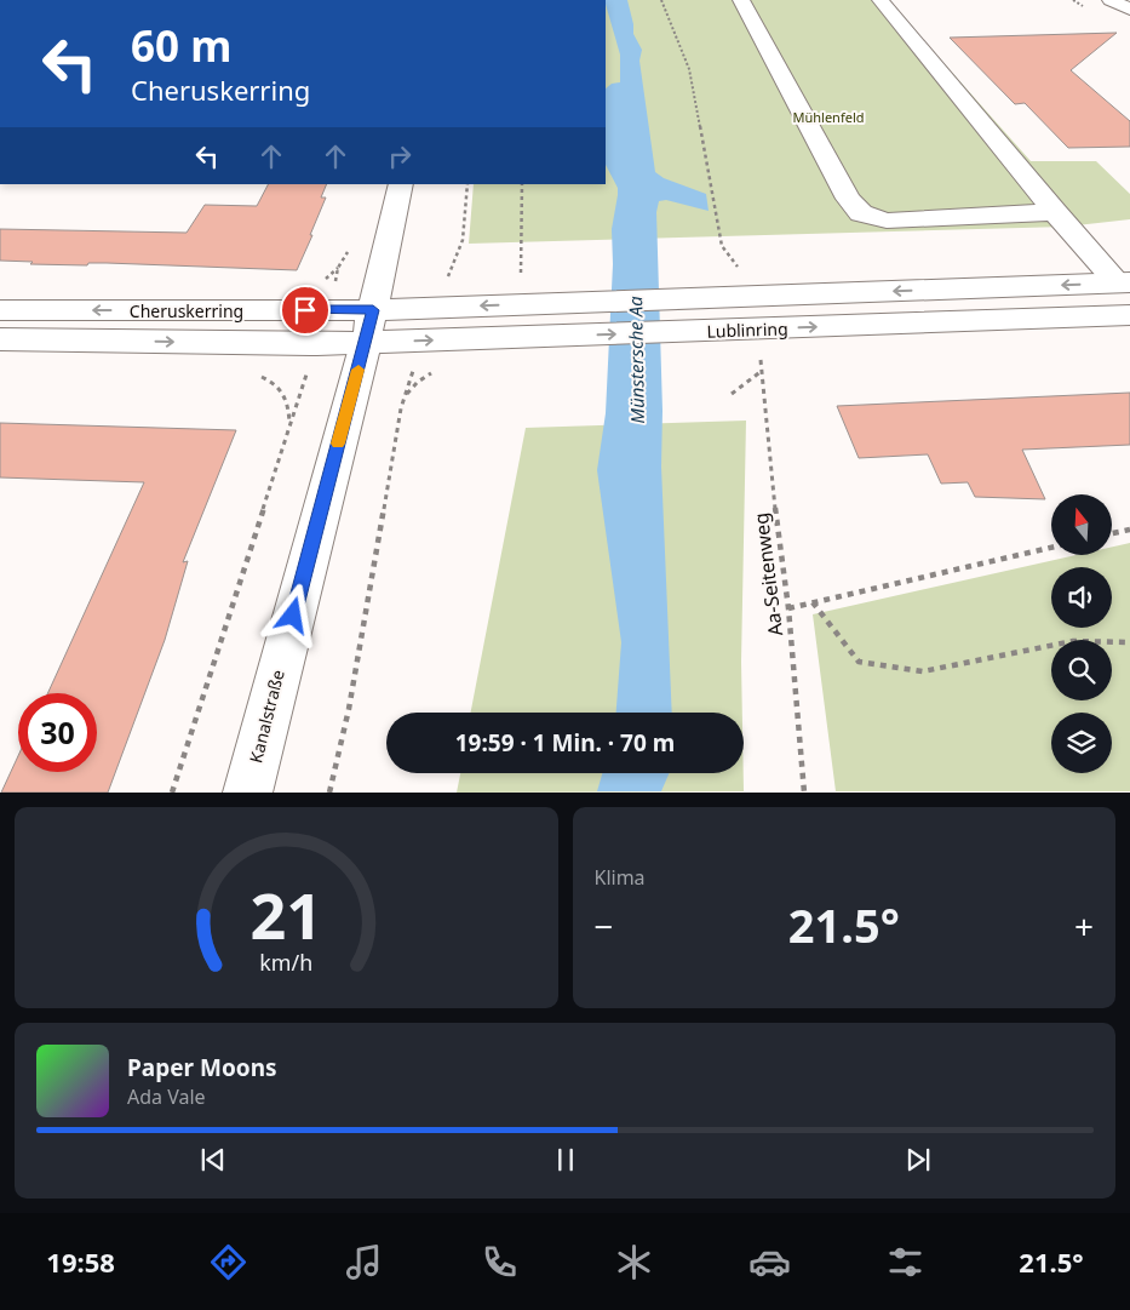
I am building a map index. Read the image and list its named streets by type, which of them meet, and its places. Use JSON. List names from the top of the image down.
{
  "streets": {
    "main road": ["Cheruskerring", "Lublinring", "Kanalstraße"],
    "path": ["Aa-Seitenweg"]
  },
  "crossings": [
    ["Cheruskerring", "Lublinring"],
    ["Cheruskerring", "Kanalstraße"],
    ["Lublinring", "Kanalstraße"]
  ],
  "water": ["Münstersche Aa"],
  "parks": ["Mühlenfeld"],
  "north": "top",
  "page": {
    "turn": ["60 m", "Cheruskerring"],
    "limit": "30",
    "trip": "19:59 · 1 Min. · 70 m",
    "tile": "Klima",
    "heat": ["−", "21.5°", "+"],
    "song": ["Paper Moons", "Ada Vale"],
    "tabs": ["19:58", "21.5°"],
    "gauge": ["21", "km/h"]
  }
}
